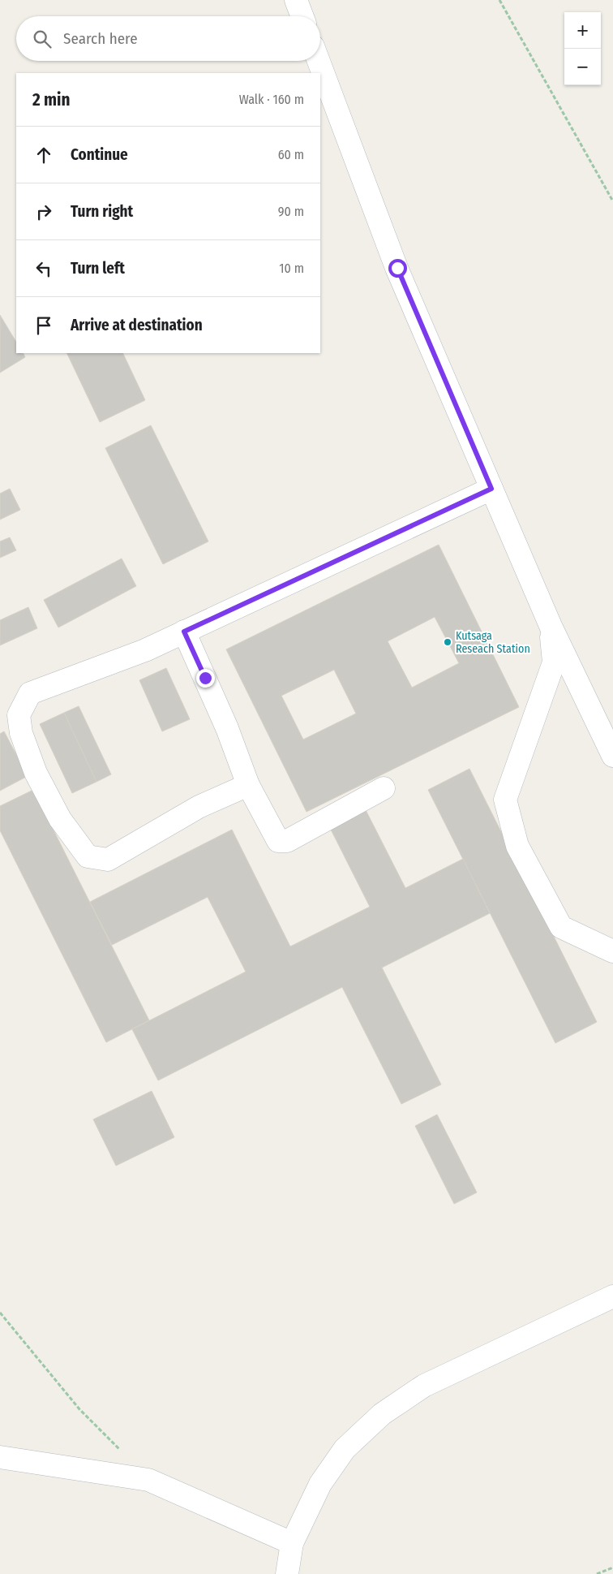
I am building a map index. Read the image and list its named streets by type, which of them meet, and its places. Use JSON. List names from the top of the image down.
{
  "places": ["Kutsaga Reseach Station"],
  "page": {
    "map_buttons": ["+", "−"],
    "search": "Search here",
    "heading": ["2 min", "Walk · 160 m"],
    "list": [
      ["Continue", "60 m"],
      ["Turn right", "90 m"],
      ["Turn left", "10 m"],
      "Arrive at destination"
    ]
  }
}
